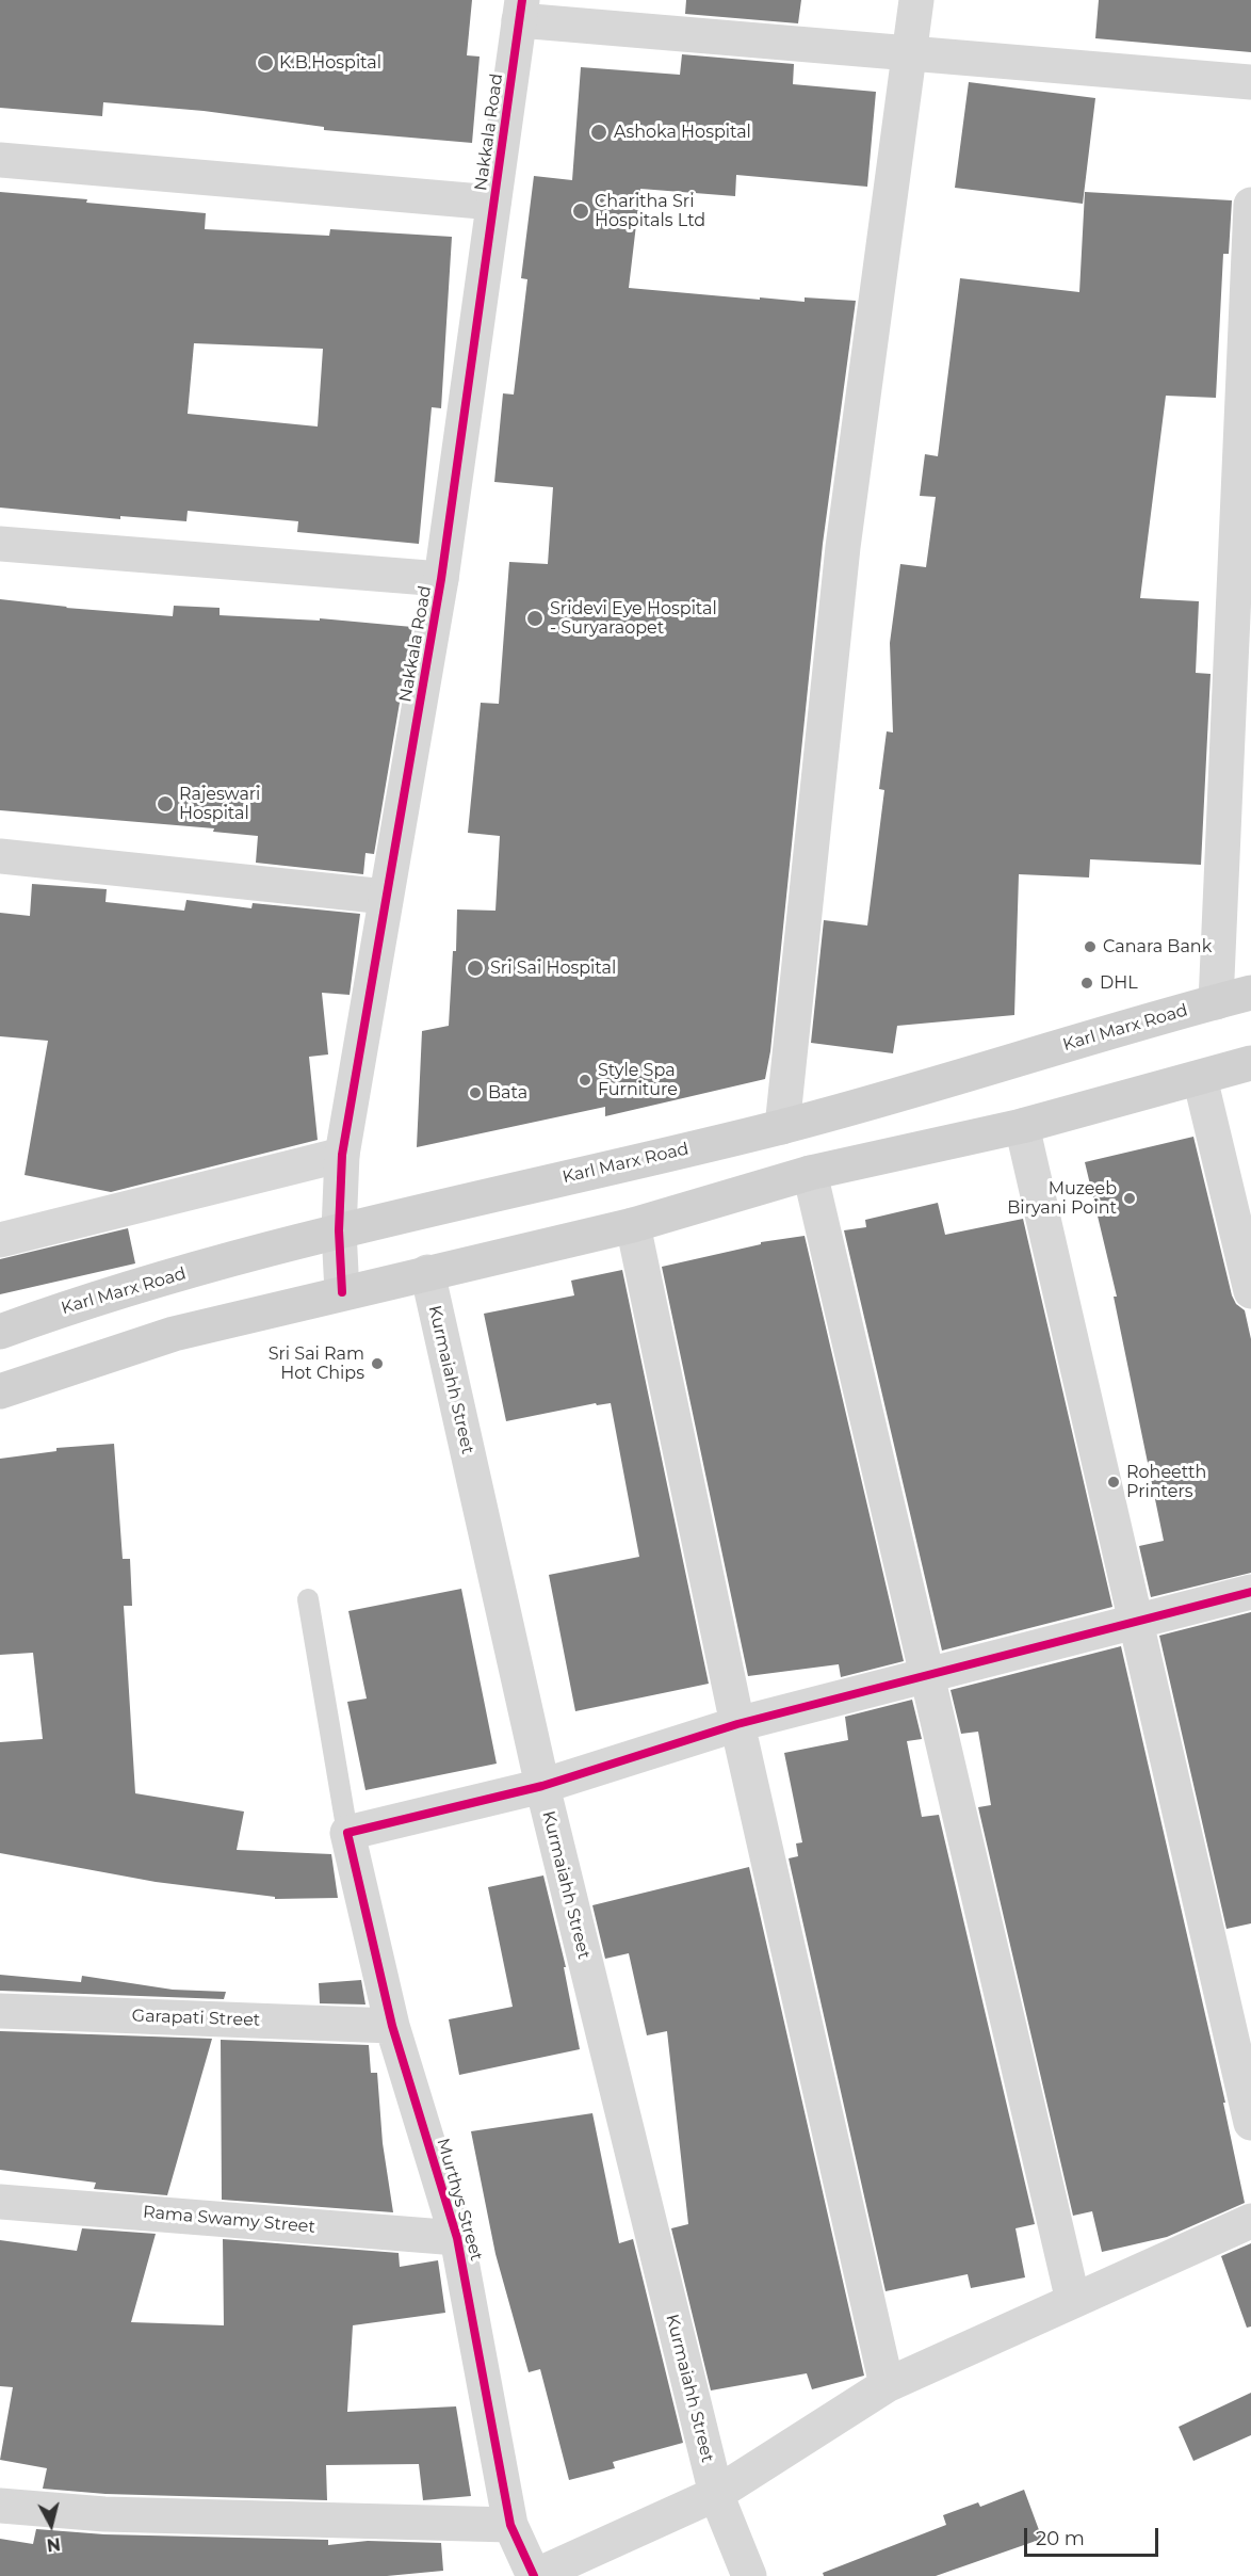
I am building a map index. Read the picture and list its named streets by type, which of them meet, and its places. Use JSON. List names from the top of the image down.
{
  "streets": {
    "main road": ["Karl Marx Road"],
    "street": [
      "Nakkala Road",
      "Kurmaiahh Street",
      "Garapati Street",
      "Murthys Street",
      "Rama Swamy Street"
    ]
  },
  "crossings": [
    ["Nakkala Road", "Karl Marx Road"],
    ["Garapati Street", "Murthys Street"],
    ["Murthys Street", "Rama Swamy Street"]
  ],
  "places": [
    "K.B.Hospital",
    "Ashoka Hospital",
    "Charitha Sri Hospitals Ltd",
    "Sridevi Eye Hospital - Suryaraopet",
    "Rajeswari Hospital",
    "Canara Bank",
    "Sri Sai Hospital",
    "DHL",
    "Style Spa Furniture",
    "Bata",
    "Muzeeb Biryani Point",
    "Sri Sai Ram Hot Chips",
    "Roheetth Printers"
  ],
  "scale_bar": "20 m",
  "north": "bottom"
}
